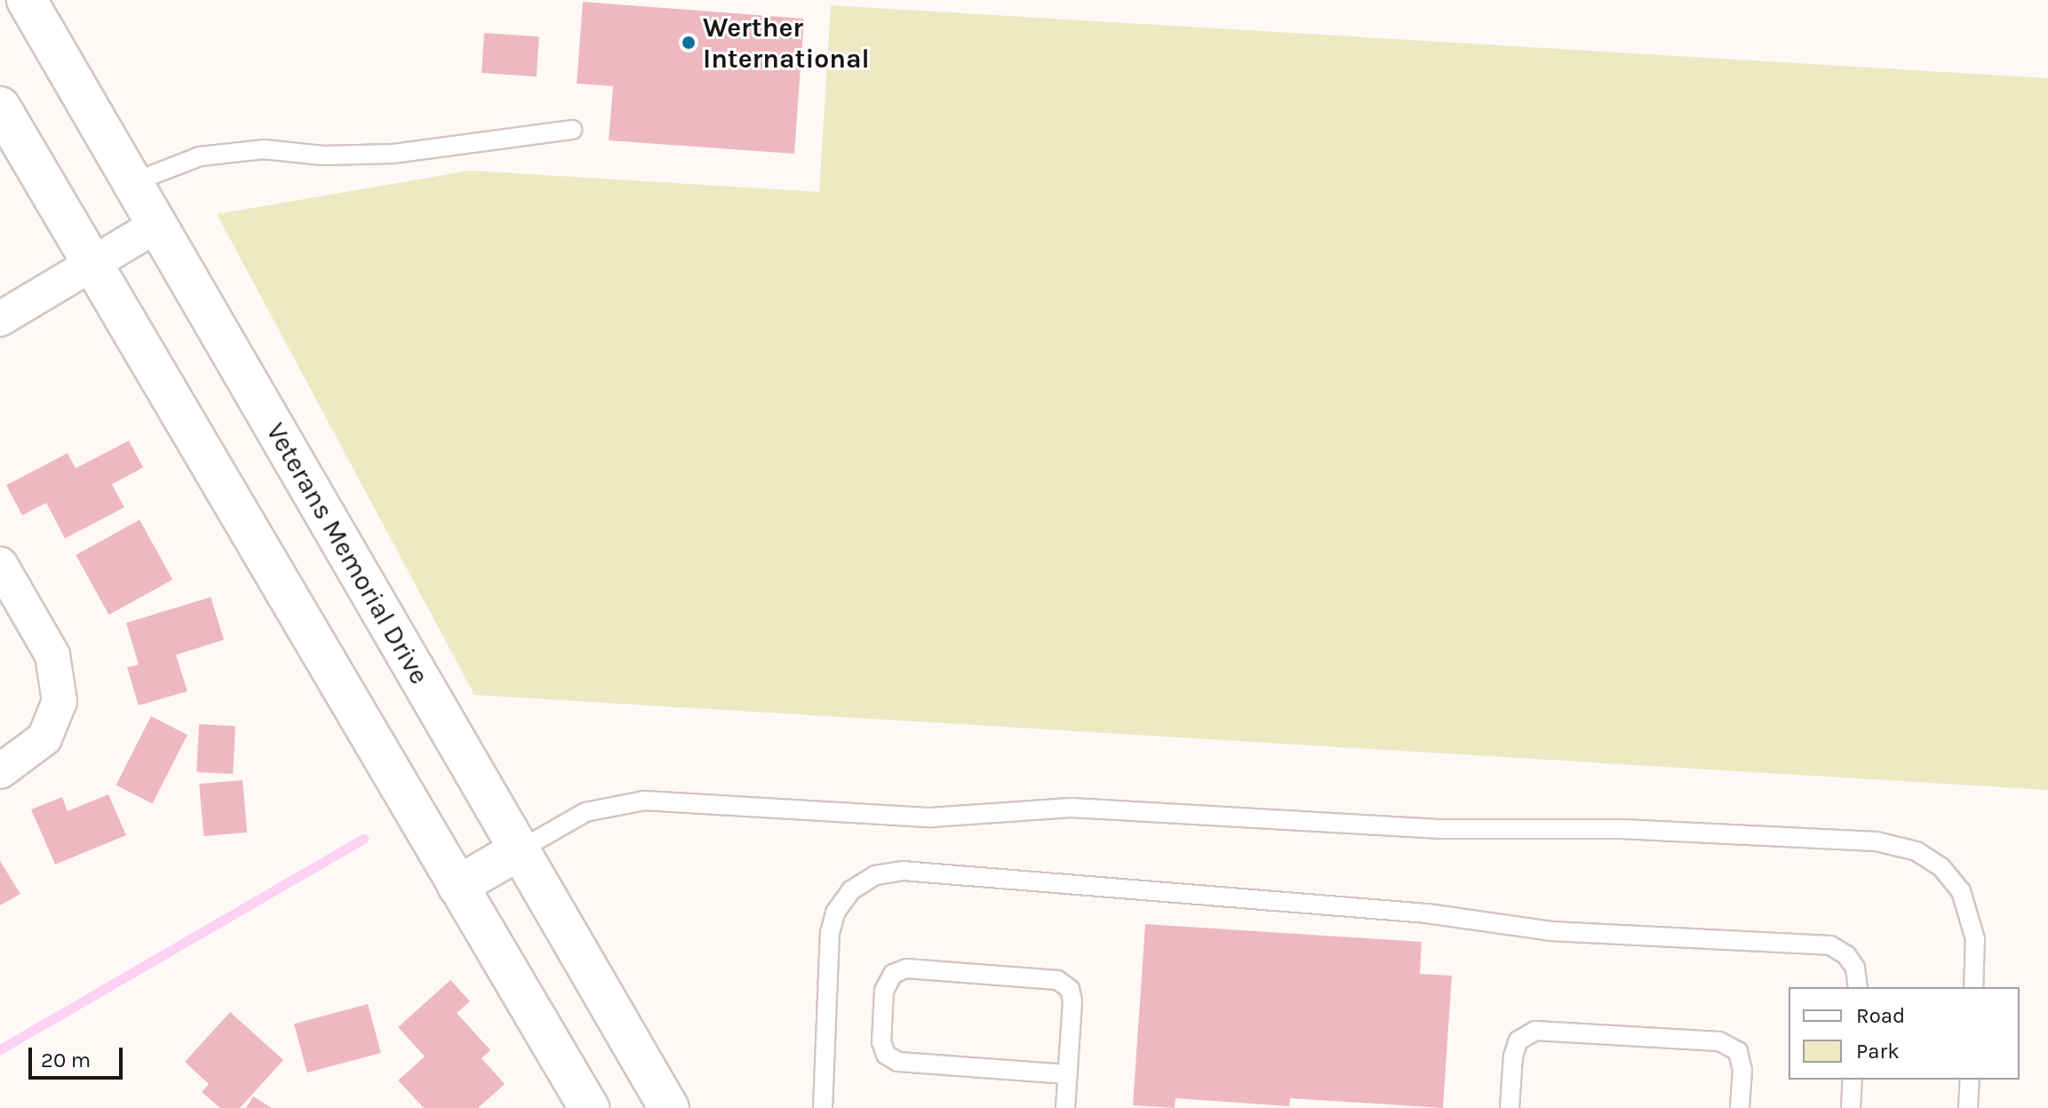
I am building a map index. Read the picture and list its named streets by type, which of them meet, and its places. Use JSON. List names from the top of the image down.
{
  "streets": {
    "main road": ["Veterans Memorial Drive"]
  },
  "places": ["Werther International"],
  "legend": ["Road", "Park"],
  "scale_bar": "20 m"
}
